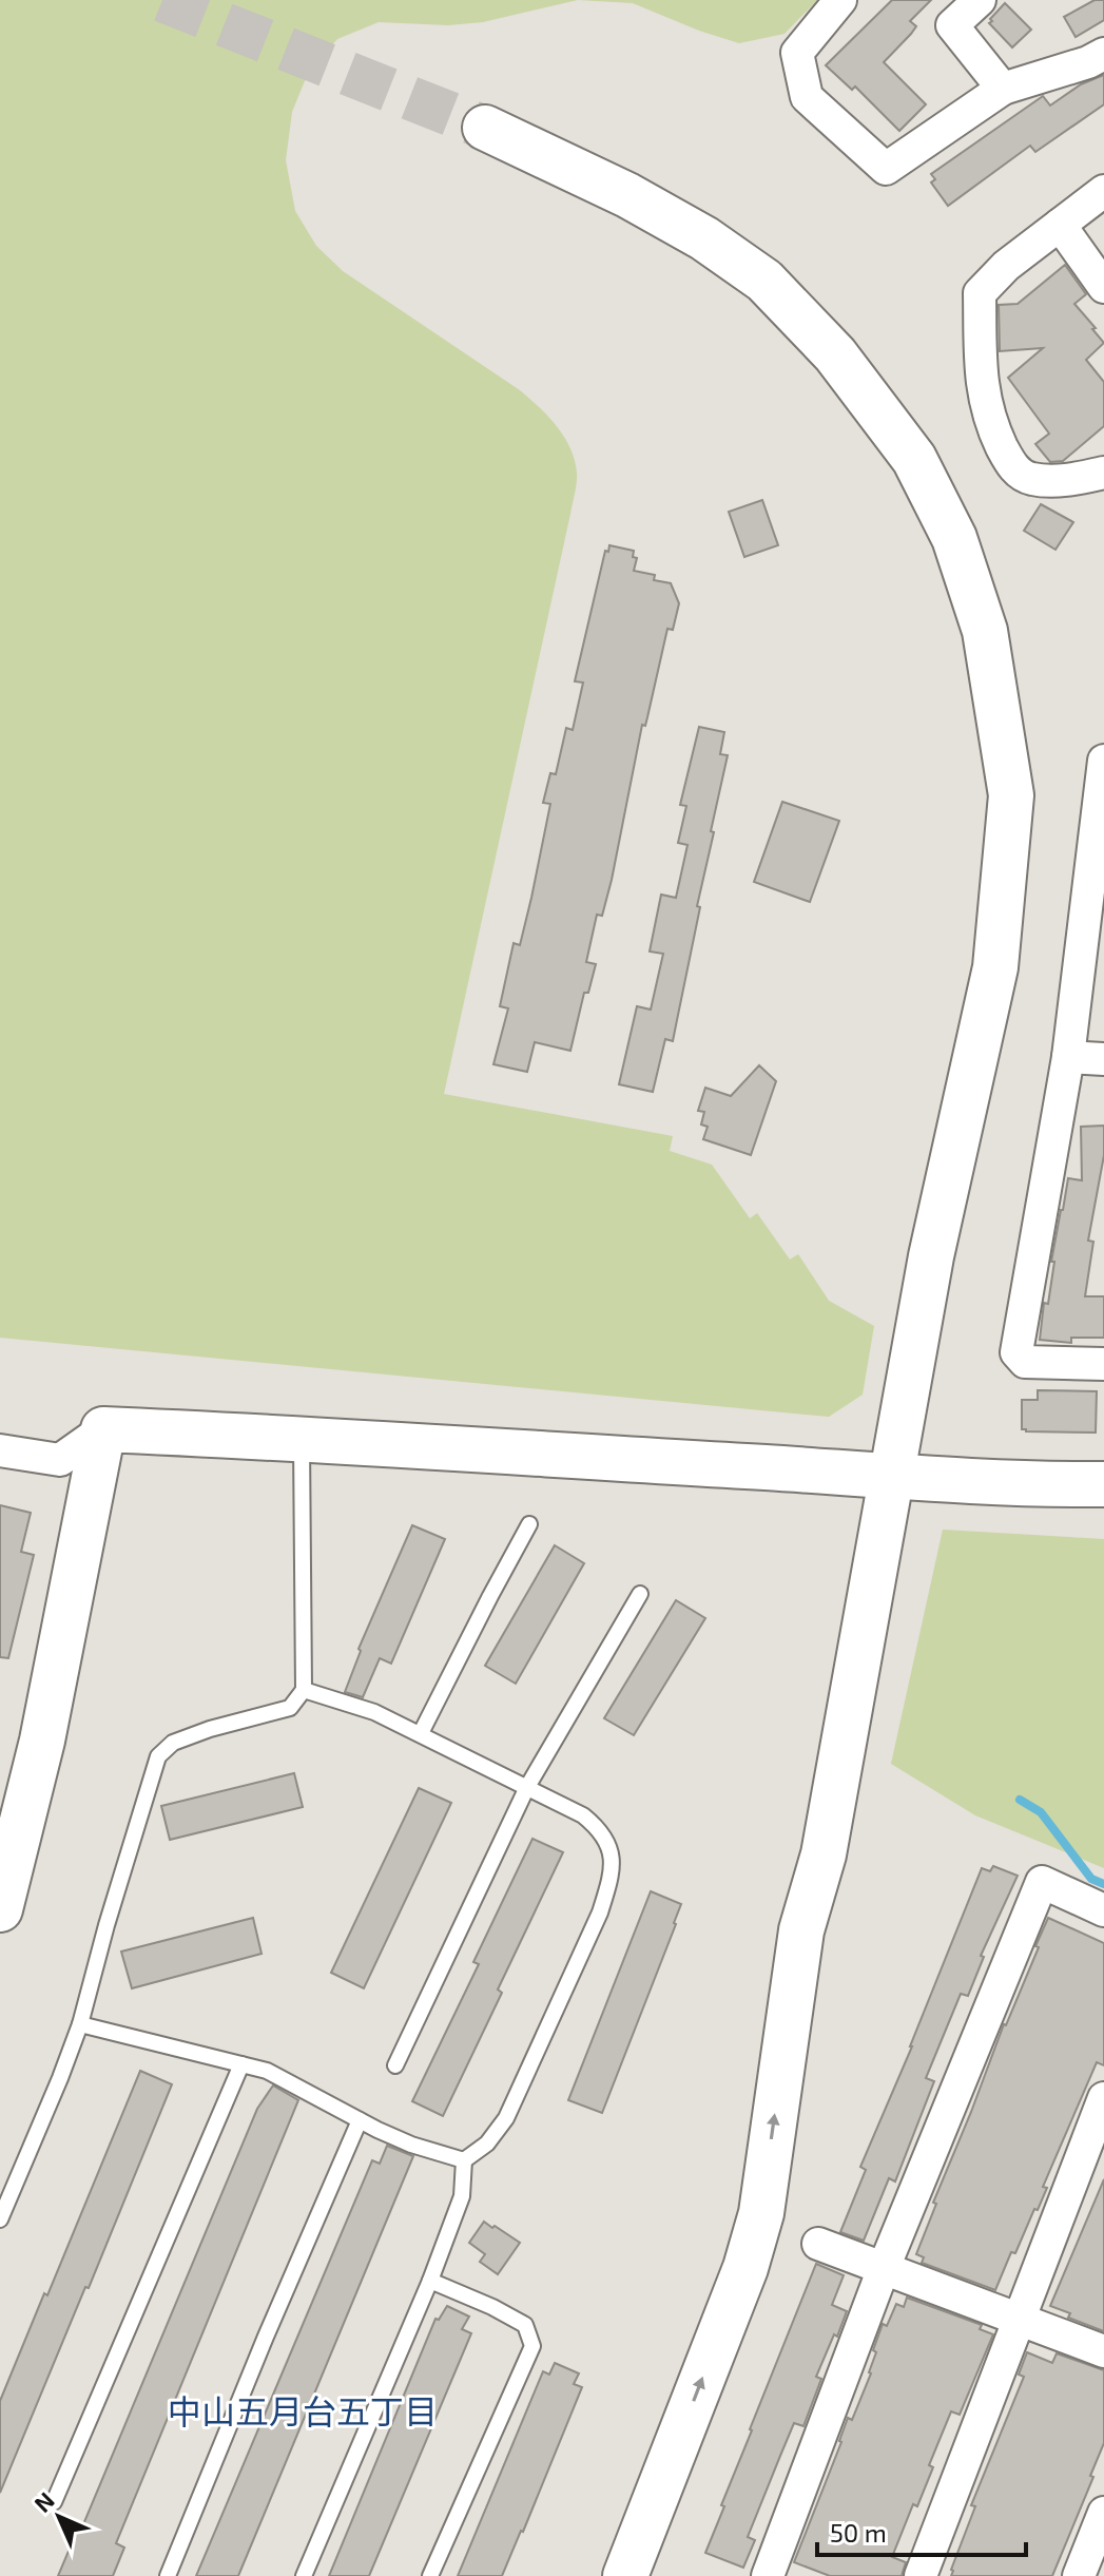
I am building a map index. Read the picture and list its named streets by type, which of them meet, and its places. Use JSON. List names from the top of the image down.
{
  "districts": ["中山五月台五丁目"],
  "scale_bar": "50 m",
  "north": "top left"
}
